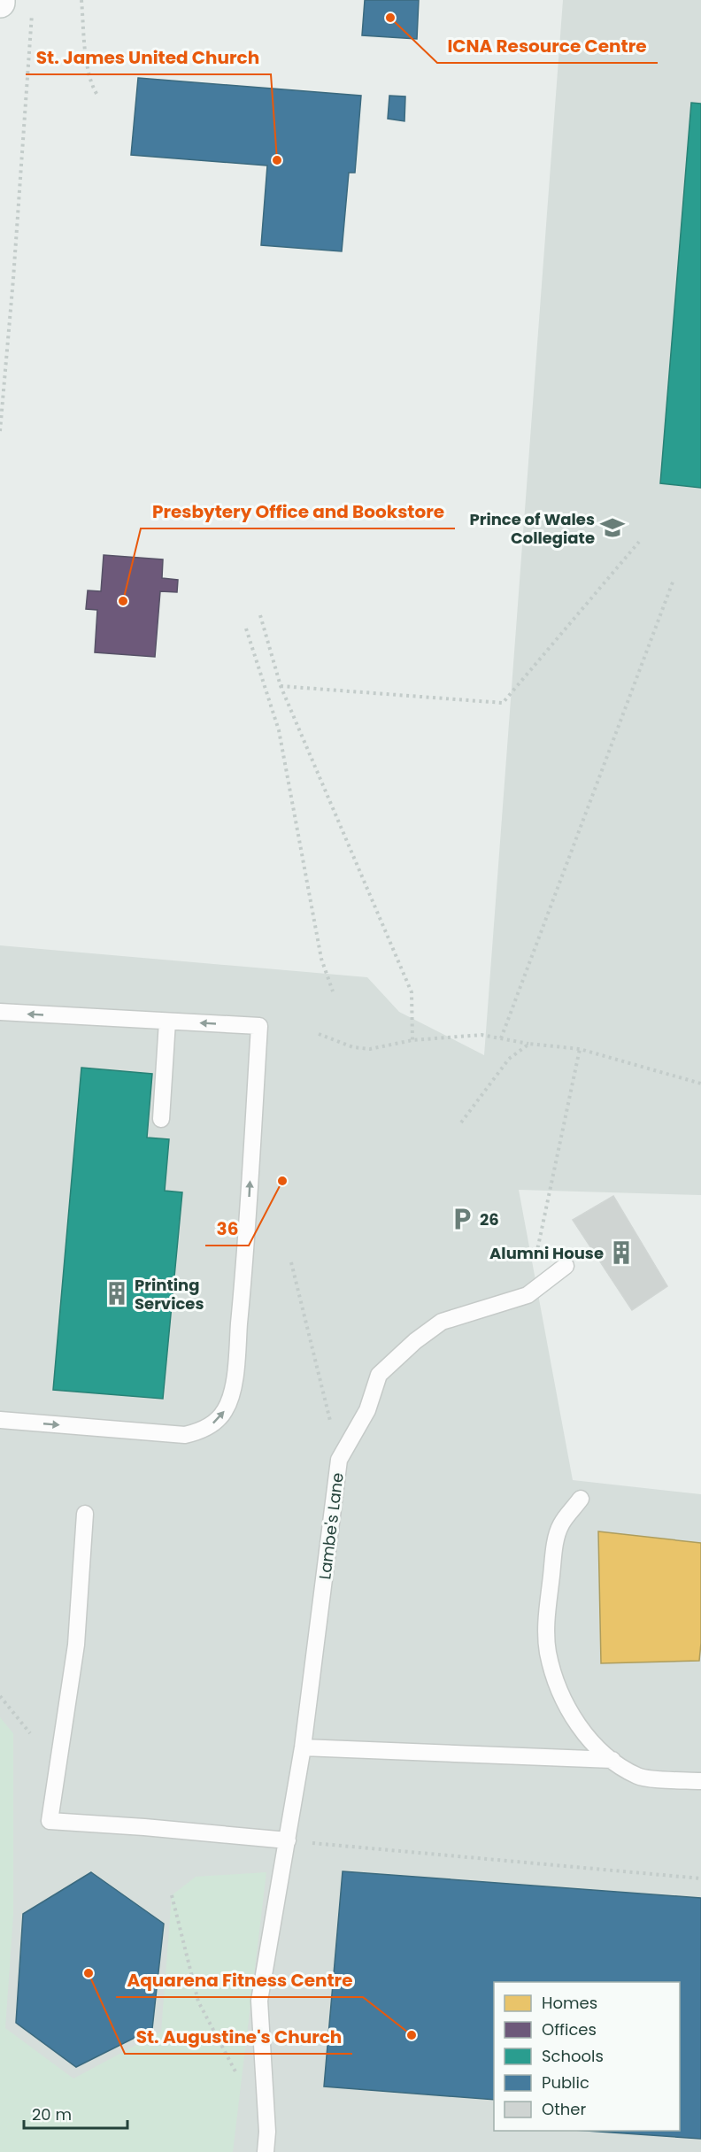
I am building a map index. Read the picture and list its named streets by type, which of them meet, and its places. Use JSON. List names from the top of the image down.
{
  "streets": {
    "lane": ["Lambe's Lane"]
  },
  "places": {
    "other": [
      "ICNA Resource Centre",
      "St. James United Church",
      "Presbytery Office and Bookstore",
      "36",
      "St. Augustine's Church",
      "Aquarena Fitness Centre"
    ],
    "school or university": ["Prince of Wales Collegiate"],
    "parking": ["26"],
    "building": ["Alumni House", "Printing Services"]
  },
  "legend": [
    "Homes",
    "Offices",
    "Schools",
    "Public",
    "Other"
  ],
  "scale_bar": "20 m"
}
